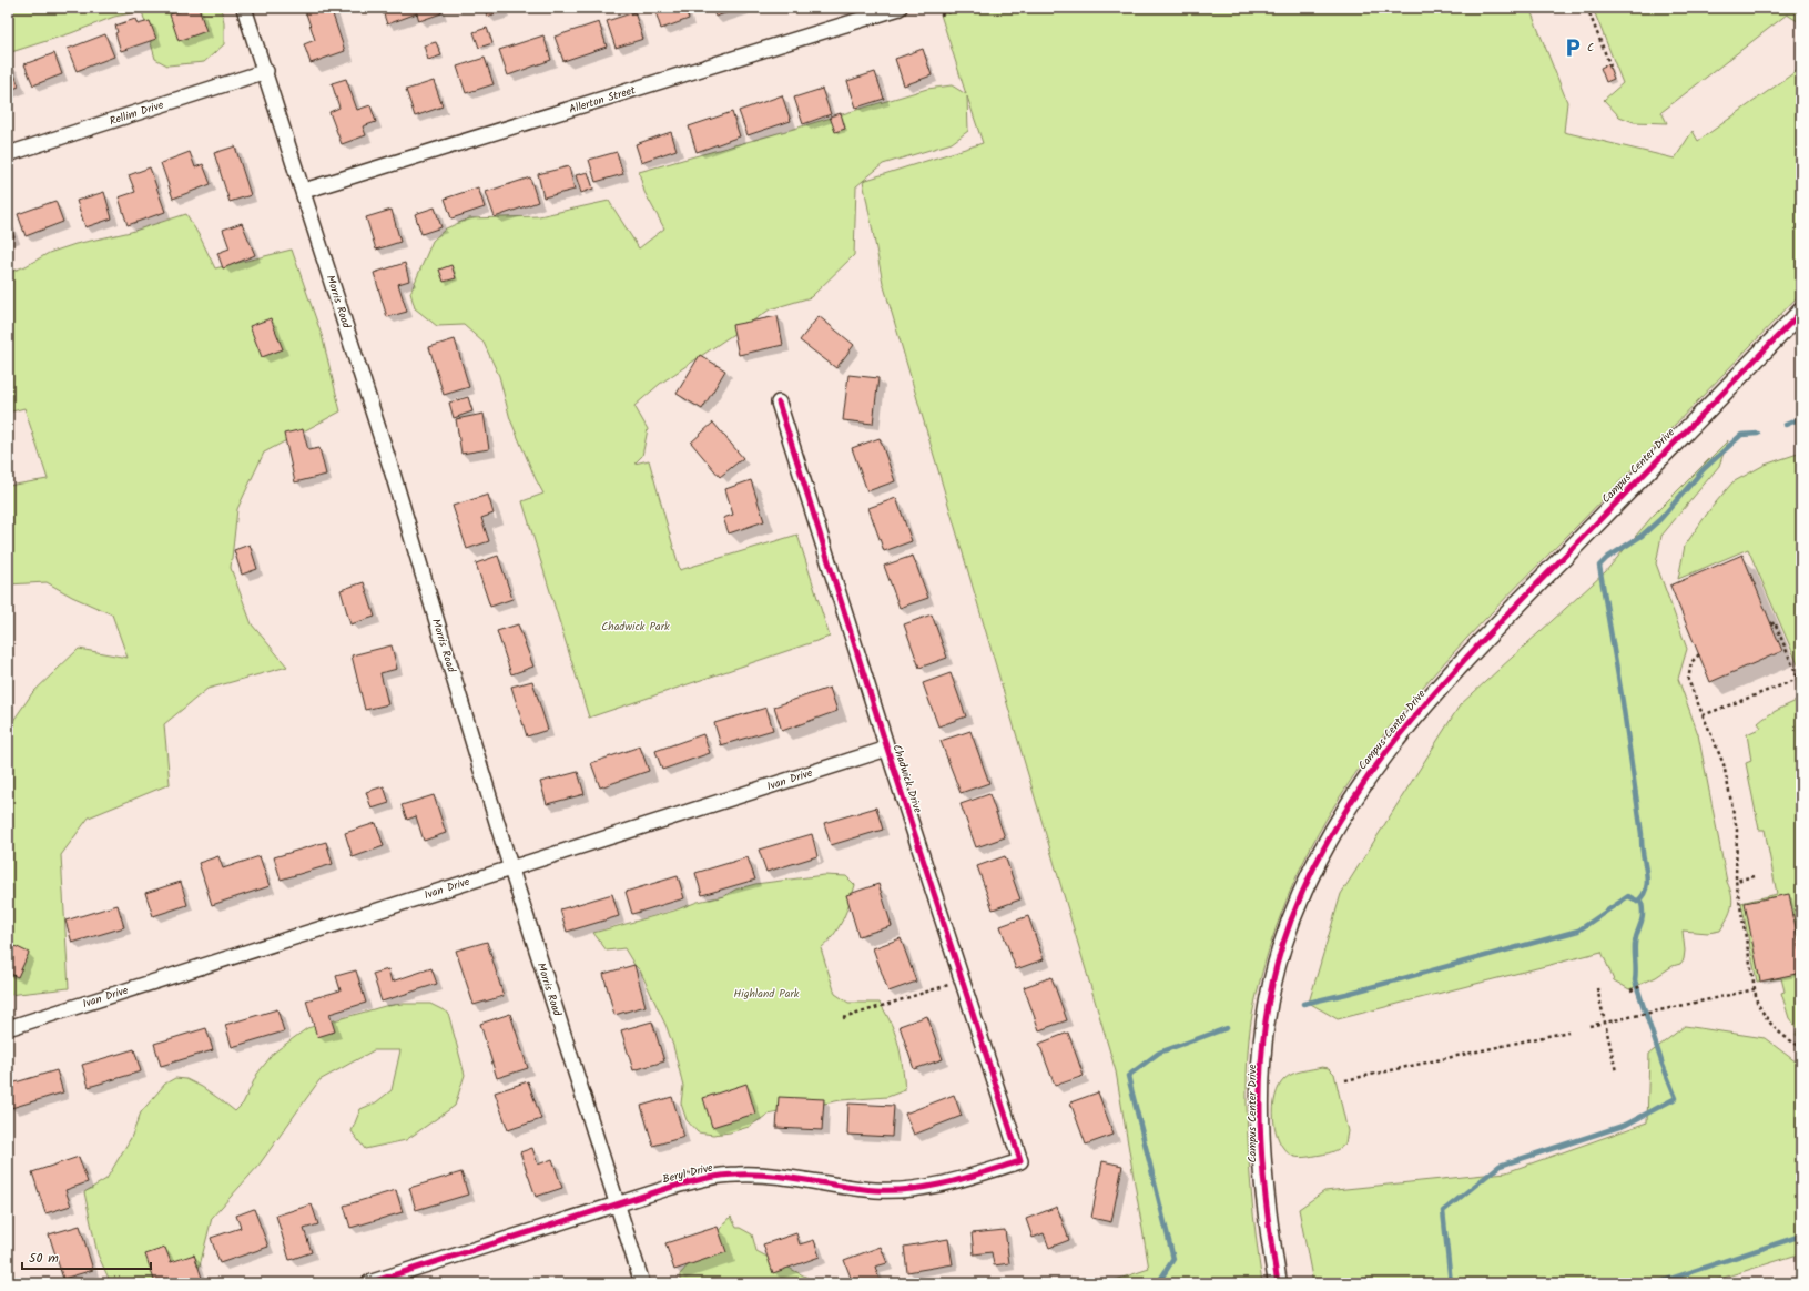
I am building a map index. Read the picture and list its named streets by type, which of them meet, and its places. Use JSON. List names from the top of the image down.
{
  "streets": {
    "street": [
      "Allerton Street",
      "Rellim Drive",
      "Morris Road",
      "Campus Center Drive",
      "Chadwick Drive",
      "Ivan Drive",
      "Beryl Drive"
    ]
  },
  "crossings": [
    ["Allerton Street", "Morris Road"],
    ["Rellim Drive", "Morris Road"],
    ["Morris Road", "Ivan Drive"],
    ["Morris Road", "Beryl Drive"],
    ["Chadwick Drive", "Ivan Drive"],
    ["Chadwick Drive", "Beryl Drive"]
  ],
  "parks": ["Chadwick Park", "Highland Park"],
  "places": {
    "parking": ["C"]
  },
  "scale_bar": "50 m"
}
